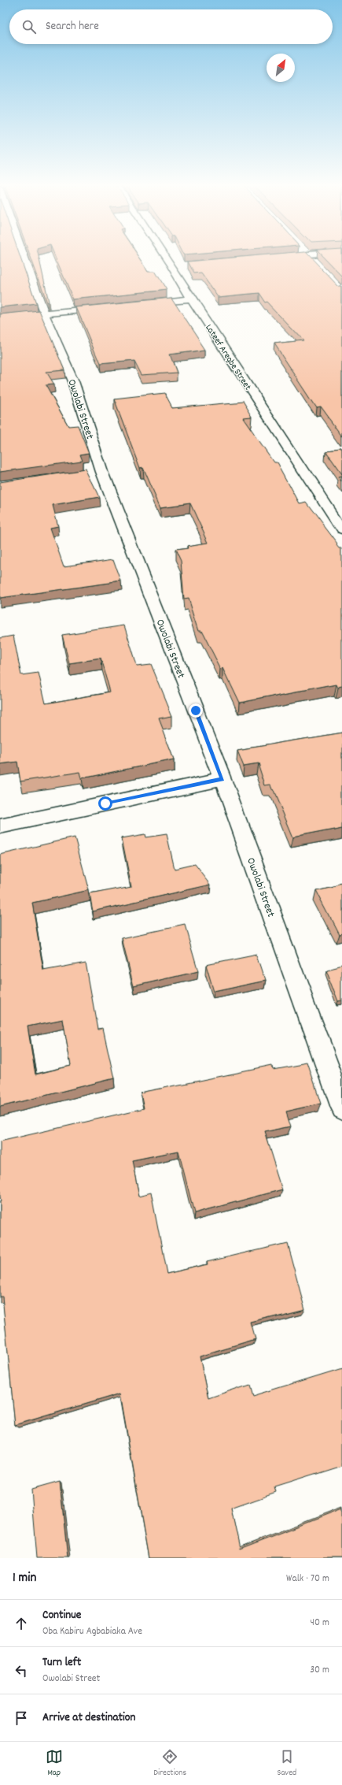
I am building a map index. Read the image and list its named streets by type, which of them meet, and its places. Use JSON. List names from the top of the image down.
{
  "streets": {
    "street": ["Lateef Aregbe Street", "Owolabi Street"]
  },
  "north": "top right",
  "page": {
    "search": "Search here",
    "heading": ["1 min", "Walk · 70 m"],
    "list": [
      ["Continue", "Oba Kabiru Agbabiaka Ave", "40 m"],
      ["Turn left", "Owolabi Street", "30 m"],
      "Arrive at destination"
    ],
    "nav": ["Map", "Directions", "Saved"]
  }
}
